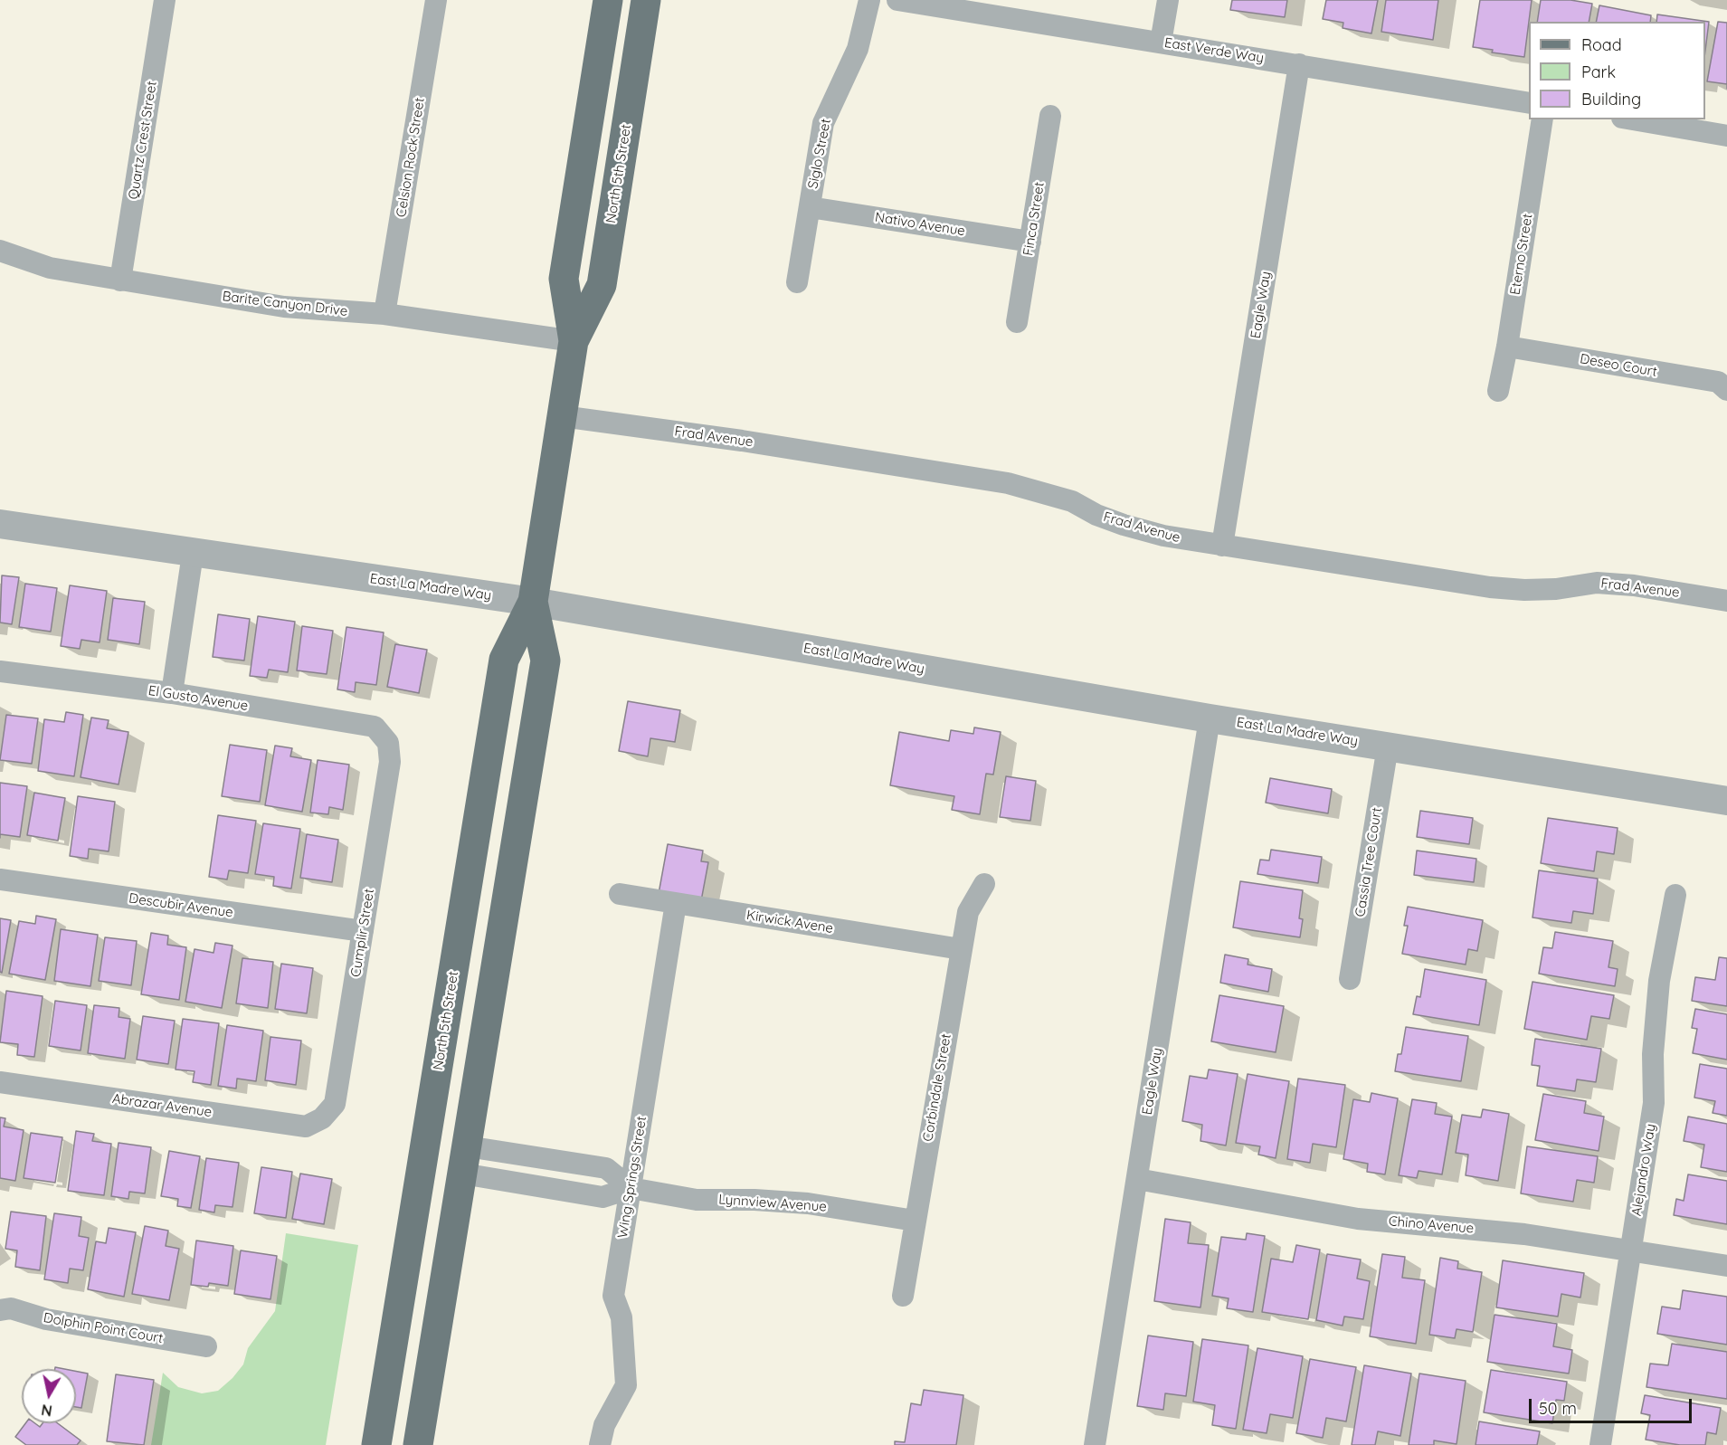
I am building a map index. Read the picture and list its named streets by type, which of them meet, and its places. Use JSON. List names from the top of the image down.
{
  "streets": {
    "main road": ["North 5th Street"],
    "street": [
      "East Verde Way",
      "Quartz Crest Street",
      "Siglo Street",
      "Celsion Rock Street",
      "Finca Street",
      "Nativo Avenue",
      "Eterno Street",
      "Barite Canyon Drive",
      "Eagle Way",
      "Deseo Court",
      "Frad Avenue",
      "East La Madre Way",
      "El Gusto Avenue",
      "Cassia Tree Court",
      "Descubir Avenue",
      "Kirwick Avene",
      "Cumplir Street",
      "Corbindale Street",
      "Abrazar Avenue",
      "Alejandro Way",
      "Wing Springs Street",
      "Lynnview Avenue",
      "Chino Avenue",
      "Dolphin Point Court"
    ]
  },
  "crossings": [
    ["East Verde Way", "Eagle Way"],
    ["Quartz Crest Street", "Barite Canyon Drive"],
    ["Siglo Street", "Nativo Avenue"],
    ["Celsion Rock Street", "Barite Canyon Drive"],
    ["North 5th Street", "Barite Canyon Drive"],
    ["North 5th Street", "Frad Avenue"],
    ["North 5th Street", "East La Madre Way"],
    ["North 5th Street", "Lynnview Avenue"],
    ["Finca Street", "Nativo Avenue"],
    ["Eterno Street", "Deseo Court"],
    ["Eagle Way", "Frad Avenue"],
    ["Eagle Way", "East La Madre Way"],
    ["Eagle Way", "Chino Avenue"],
    ["East La Madre Way", "Cassia Tree Court"],
    ["El Gusto Avenue", "Cumplir Street"],
    ["Descubir Avenue", "Cumplir Street"],
    ["Kirwick Avene", "Corbindale Street"],
    ["Kirwick Avene", "Wing Springs Street"],
    ["Cumplir Street", "Abrazar Avenue"],
    ["Corbindale Street", "Lynnview Avenue"],
    ["Alejandro Way", "Chino Avenue"],
    ["Wing Springs Street", "Lynnview Avenue"]
  ],
  "legend": ["Road", "Park", "Building"],
  "scale_bar": "50 m",
  "north": "bottom"
}
